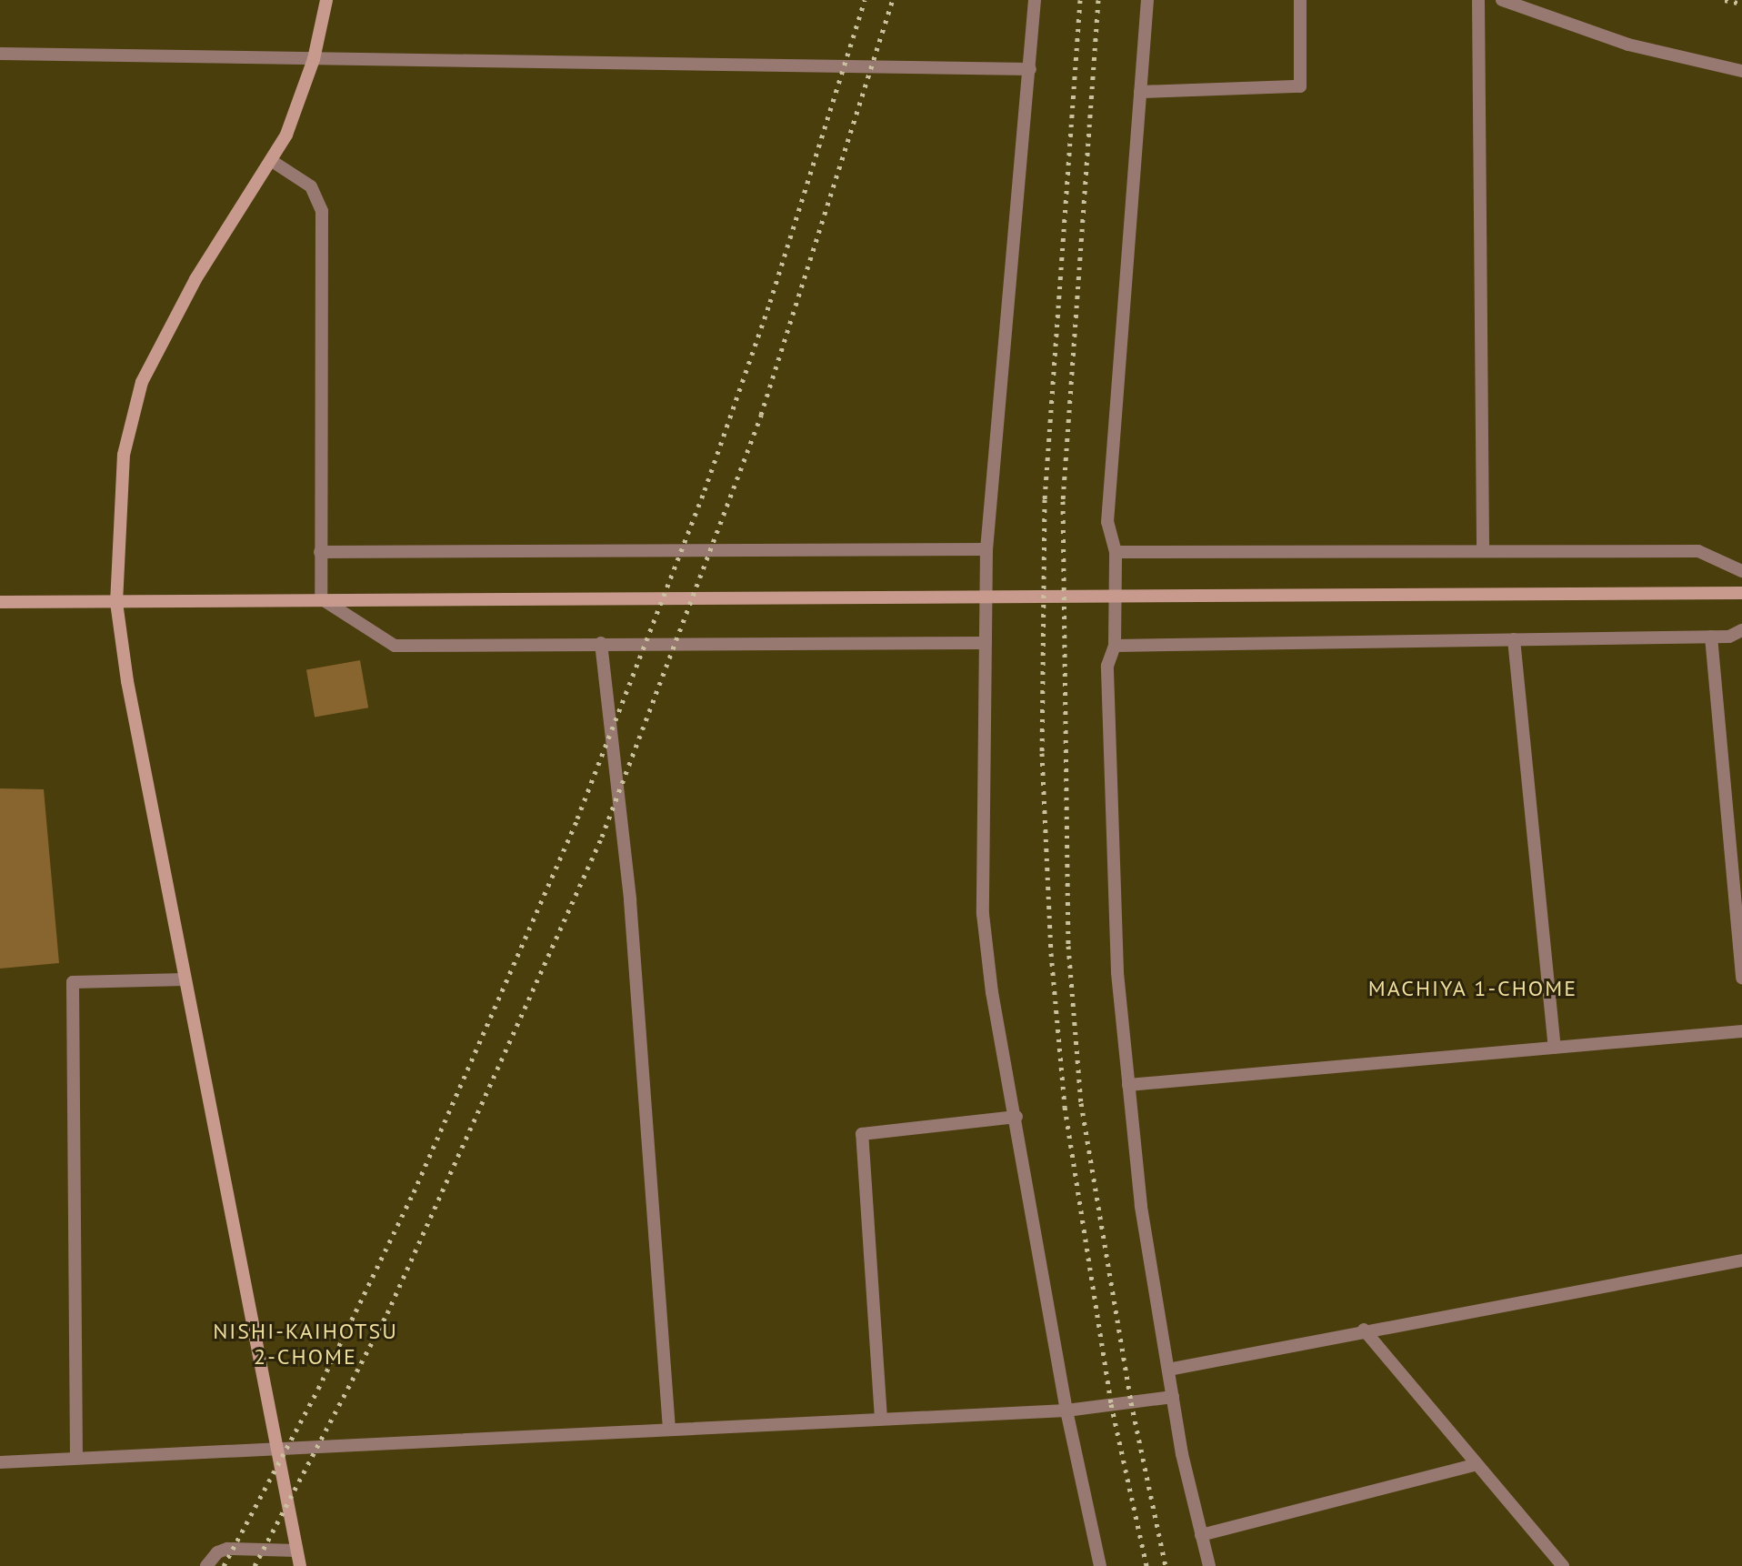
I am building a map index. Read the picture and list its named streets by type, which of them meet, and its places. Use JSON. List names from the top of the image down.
{
  "districts": ["MACHIYA 1-CHOME", "NISHI-KAIHOTSU 2-CHOME"]
}
